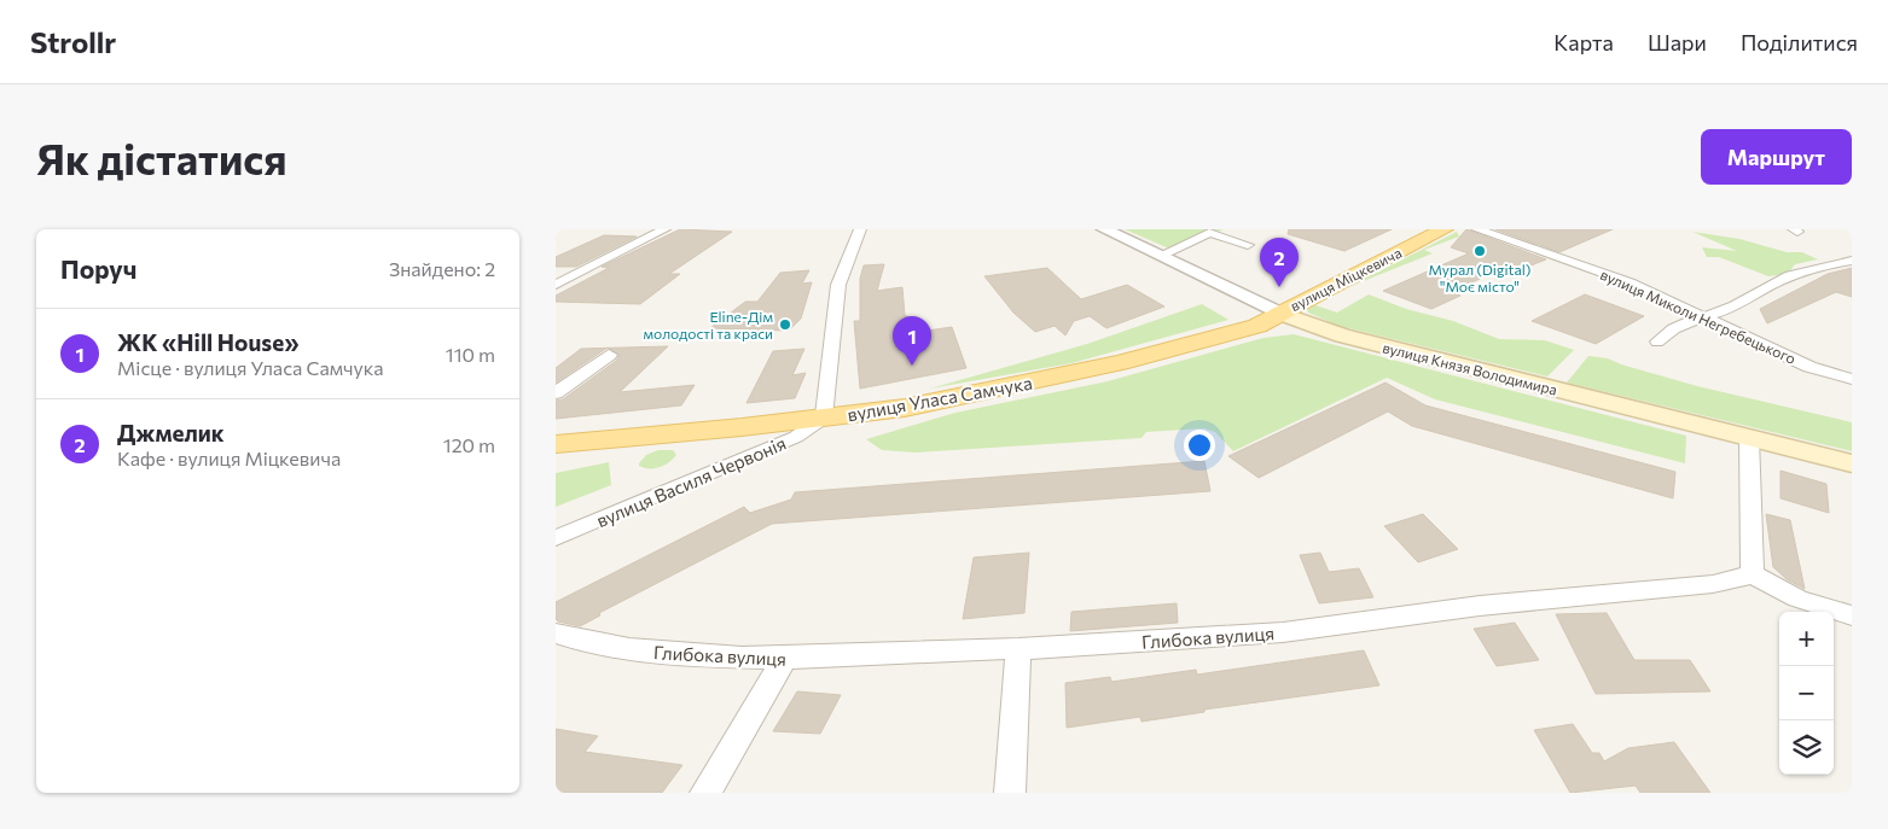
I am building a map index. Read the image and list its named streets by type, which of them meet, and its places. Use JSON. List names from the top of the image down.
{
  "streets": {
    "main road": ["вулиця Міцкевича", "вулиця Князя Володимира", "вулиця Уласа Самчука"],
    "street": ["вулиця Миколи Негребецького", "вулиця Василя Червонія", "Глибока вулиця"]
  },
  "crossings": [
    ["вулиця Міцкевича", "вулиця Князя Володимира"],
    ["вулиця Міцкевича", "вулиця Уласа Самчука"],
    ["вулиця Князя Володимира", "вулиця Уласа Самчука"],
    ["вулиця Уласа Самчука", "вулиця Василя Червонія"]
  ],
  "places": ["Мурал (Digital) \"Моє місто\"", "Eline-Дім молодості та краси"],
  "page": {
    "header": "Strollr",
    "nav": ["Карта", "Шари", "Поділитися"],
    "buttons": "Маршрут",
    "title": "Як дістатися",
    "heading": ["Поруч", "Знайдено: 2"],
    "pins": ["2", "1"],
    "list": [
      {
        "mark": "1",
        "name": "ЖК «Hill House»",
        "note": "Місце · вулиця Уласа Самчука",
        "value": "110 m"
      },
      {
        "mark": "2",
        "name": "Джмелик",
        "note": "Кафе · вулиця Міцкевича",
        "value": "120 m"
      }
    ],
    "map_buttons": ["+", "−"]
  }
}
